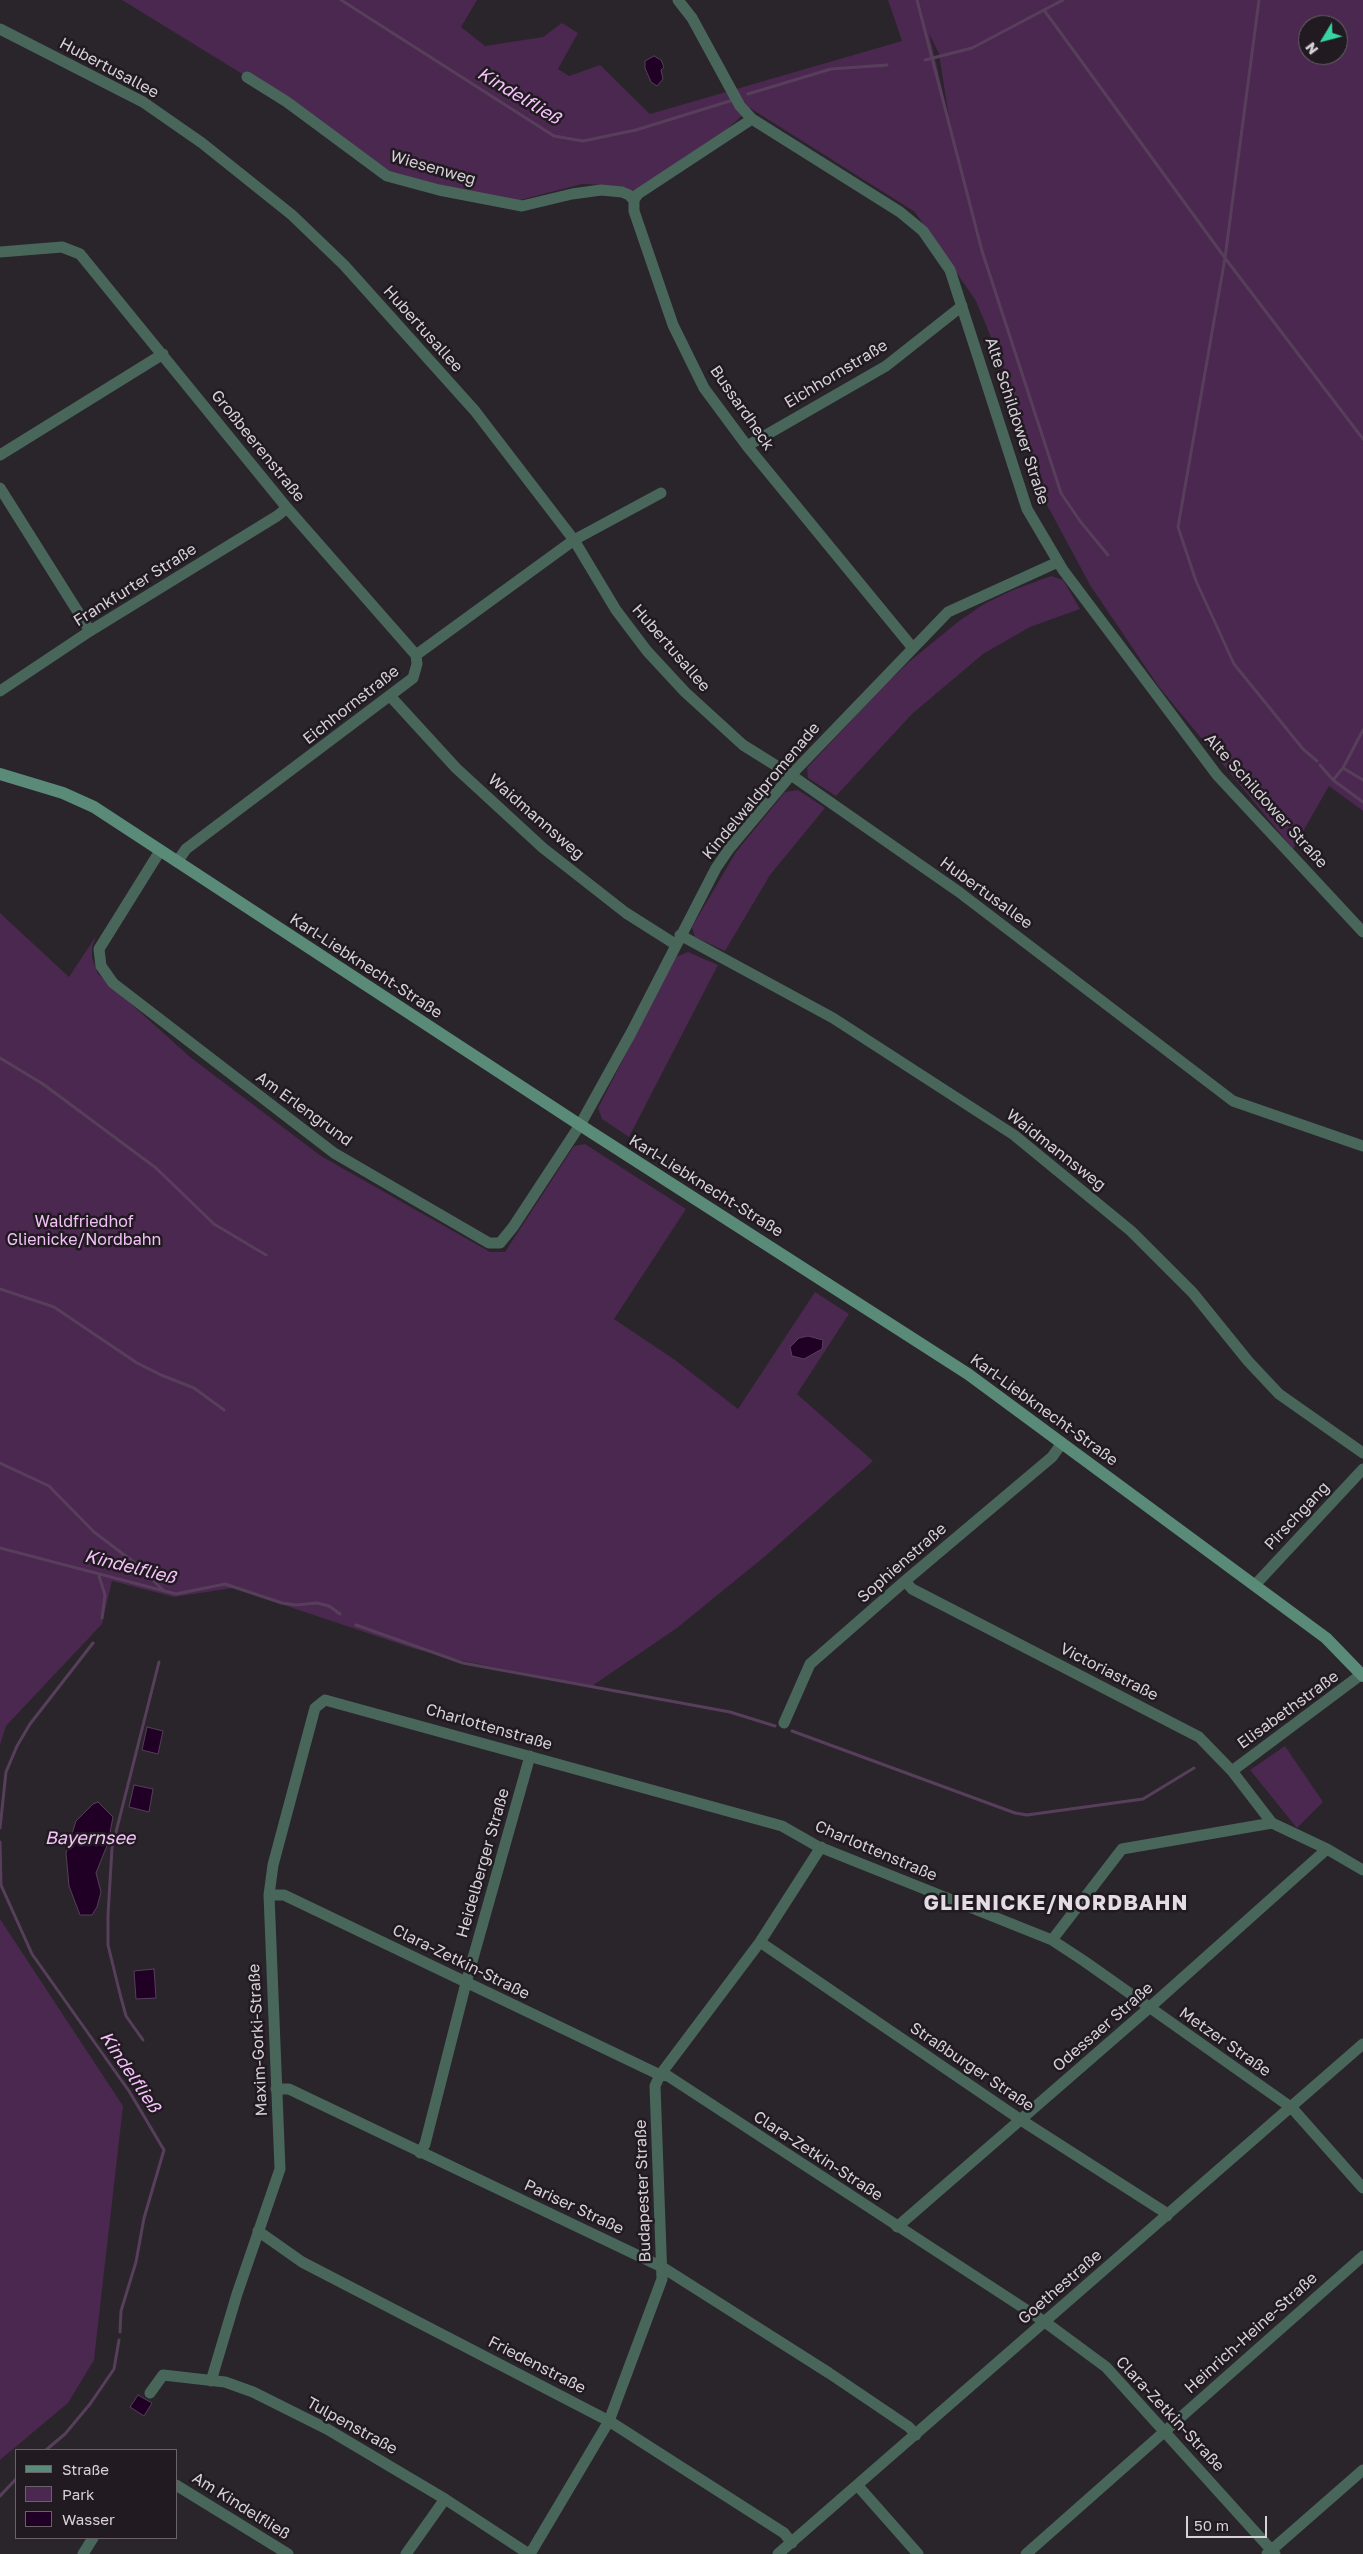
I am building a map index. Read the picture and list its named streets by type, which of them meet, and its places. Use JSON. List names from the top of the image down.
{
  "streets": {
    "street": [
      "Hubertusallee",
      "Wiesenweg",
      "Eichhornstraße",
      "Bussardheck",
      "Alte Schildower Straße",
      "Großbeerenstraße",
      "Frankfurter Straße",
      "Kindelwaldpromenade",
      "Waidmannsweg",
      "Karl-Liebknecht-Straße",
      "Am Erlengrund",
      "Pirschgang",
      "Sophienstraße",
      "Victoriastraße",
      "Elisabethstraße",
      "Charlottenstraße",
      "Heidelberger Straße",
      "Clara-Zetkin-Straße",
      "Odessaer Straße",
      "Maxim-Gorki-Straße",
      "Metzer Straße",
      "Straßburger Straße",
      "Budapester Straße",
      "Pariser Straße",
      "Goethestraße",
      "Heinrich-Heine-Straße",
      "Friedenstraße",
      "Tulpenstraße",
      "Am Kindelfließ"
    ]
  },
  "crossings": [
    ["Hubertusallee", "Eichhornstraße"],
    ["Hubertusallee", "Kindelwaldpromenade"],
    ["Wiesenweg", "Bussardheck"],
    ["Eichhornstraße", "Bussardheck"],
    ["Eichhornstraße", "Alte Schildower Straße"],
    ["Eichhornstraße", "Großbeerenstraße"],
    ["Eichhornstraße", "Waidmannsweg"],
    ["Eichhornstraße", "Karl-Liebknecht-Straße"],
    ["Bussardheck", "Kindelwaldpromenade"],
    ["Alte Schildower Straße", "Kindelwaldpromenade"],
    ["Großbeerenstraße", "Frankfurter Straße"],
    ["Kindelwaldpromenade", "Waidmannsweg"],
    ["Kindelwaldpromenade", "Karl-Liebknecht-Straße"],
    ["Kindelwaldpromenade", "Am Erlengrund"],
    ["Karl-Liebknecht-Straße", "Am Erlengrund"],
    ["Karl-Liebknecht-Straße", "Pirschgang"],
    ["Karl-Liebknecht-Straße", "Sophienstraße"],
    ["Karl-Liebknecht-Straße", "Elisabethstraße"],
    ["Sophienstraße", "Victoriastraße"],
    ["Victoriastraße", "Elisabethstraße"],
    ["Charlottenstraße", "Heidelberger Straße"],
    ["Charlottenstraße", "Maxim-Gorki-Straße"],
    ["Charlottenstraße", "Metzer Straße"],
    ["Charlottenstraße", "Budapester Straße"],
    ["Heidelberger Straße", "Clara-Zetkin-Straße"],
    ["Heidelberger Straße", "Pariser Straße"],
    ["Clara-Zetkin-Straße", "Odessaer Straße"],
    ["Clara-Zetkin-Straße", "Maxim-Gorki-Straße"],
    ["Clara-Zetkin-Straße", "Budapester Straße"],
    ["Clara-Zetkin-Straße", "Goethestraße"],
    ["Clara-Zetkin-Straße", "Heinrich-Heine-Straße"],
    ["Odessaer Straße", "Metzer Straße"],
    ["Odessaer Straße", "Straßburger Straße"],
    ["Maxim-Gorki-Straße", "Pariser Straße"],
    ["Maxim-Gorki-Straße", "Friedenstraße"],
    ["Maxim-Gorki-Straße", "Tulpenstraße"],
    ["Metzer Straße", "Goethestraße"],
    ["Straßburger Straße", "Budapester Straße"],
    ["Straßburger Straße", "Goethestraße"],
    ["Budapester Straße", "Pariser Straße"],
    ["Budapester Straße", "Friedenstraße"],
    ["Budapester Straße", "Tulpenstraße"],
    ["Pariser Straße", "Goethestraße"],
    ["Goethestraße", "Friedenstraße"]
  ],
  "districts": ["GLIENICKE/NORDBAHN"],
  "water": ["Kindelfließ", "Bayernsee"],
  "parks": ["Waldfriedhof Glienicke/Nordbahn"],
  "legend": ["Straße", "Park", "Wasser"],
  "scale_bar": "50 m",
  "north": "bottom left"
}
